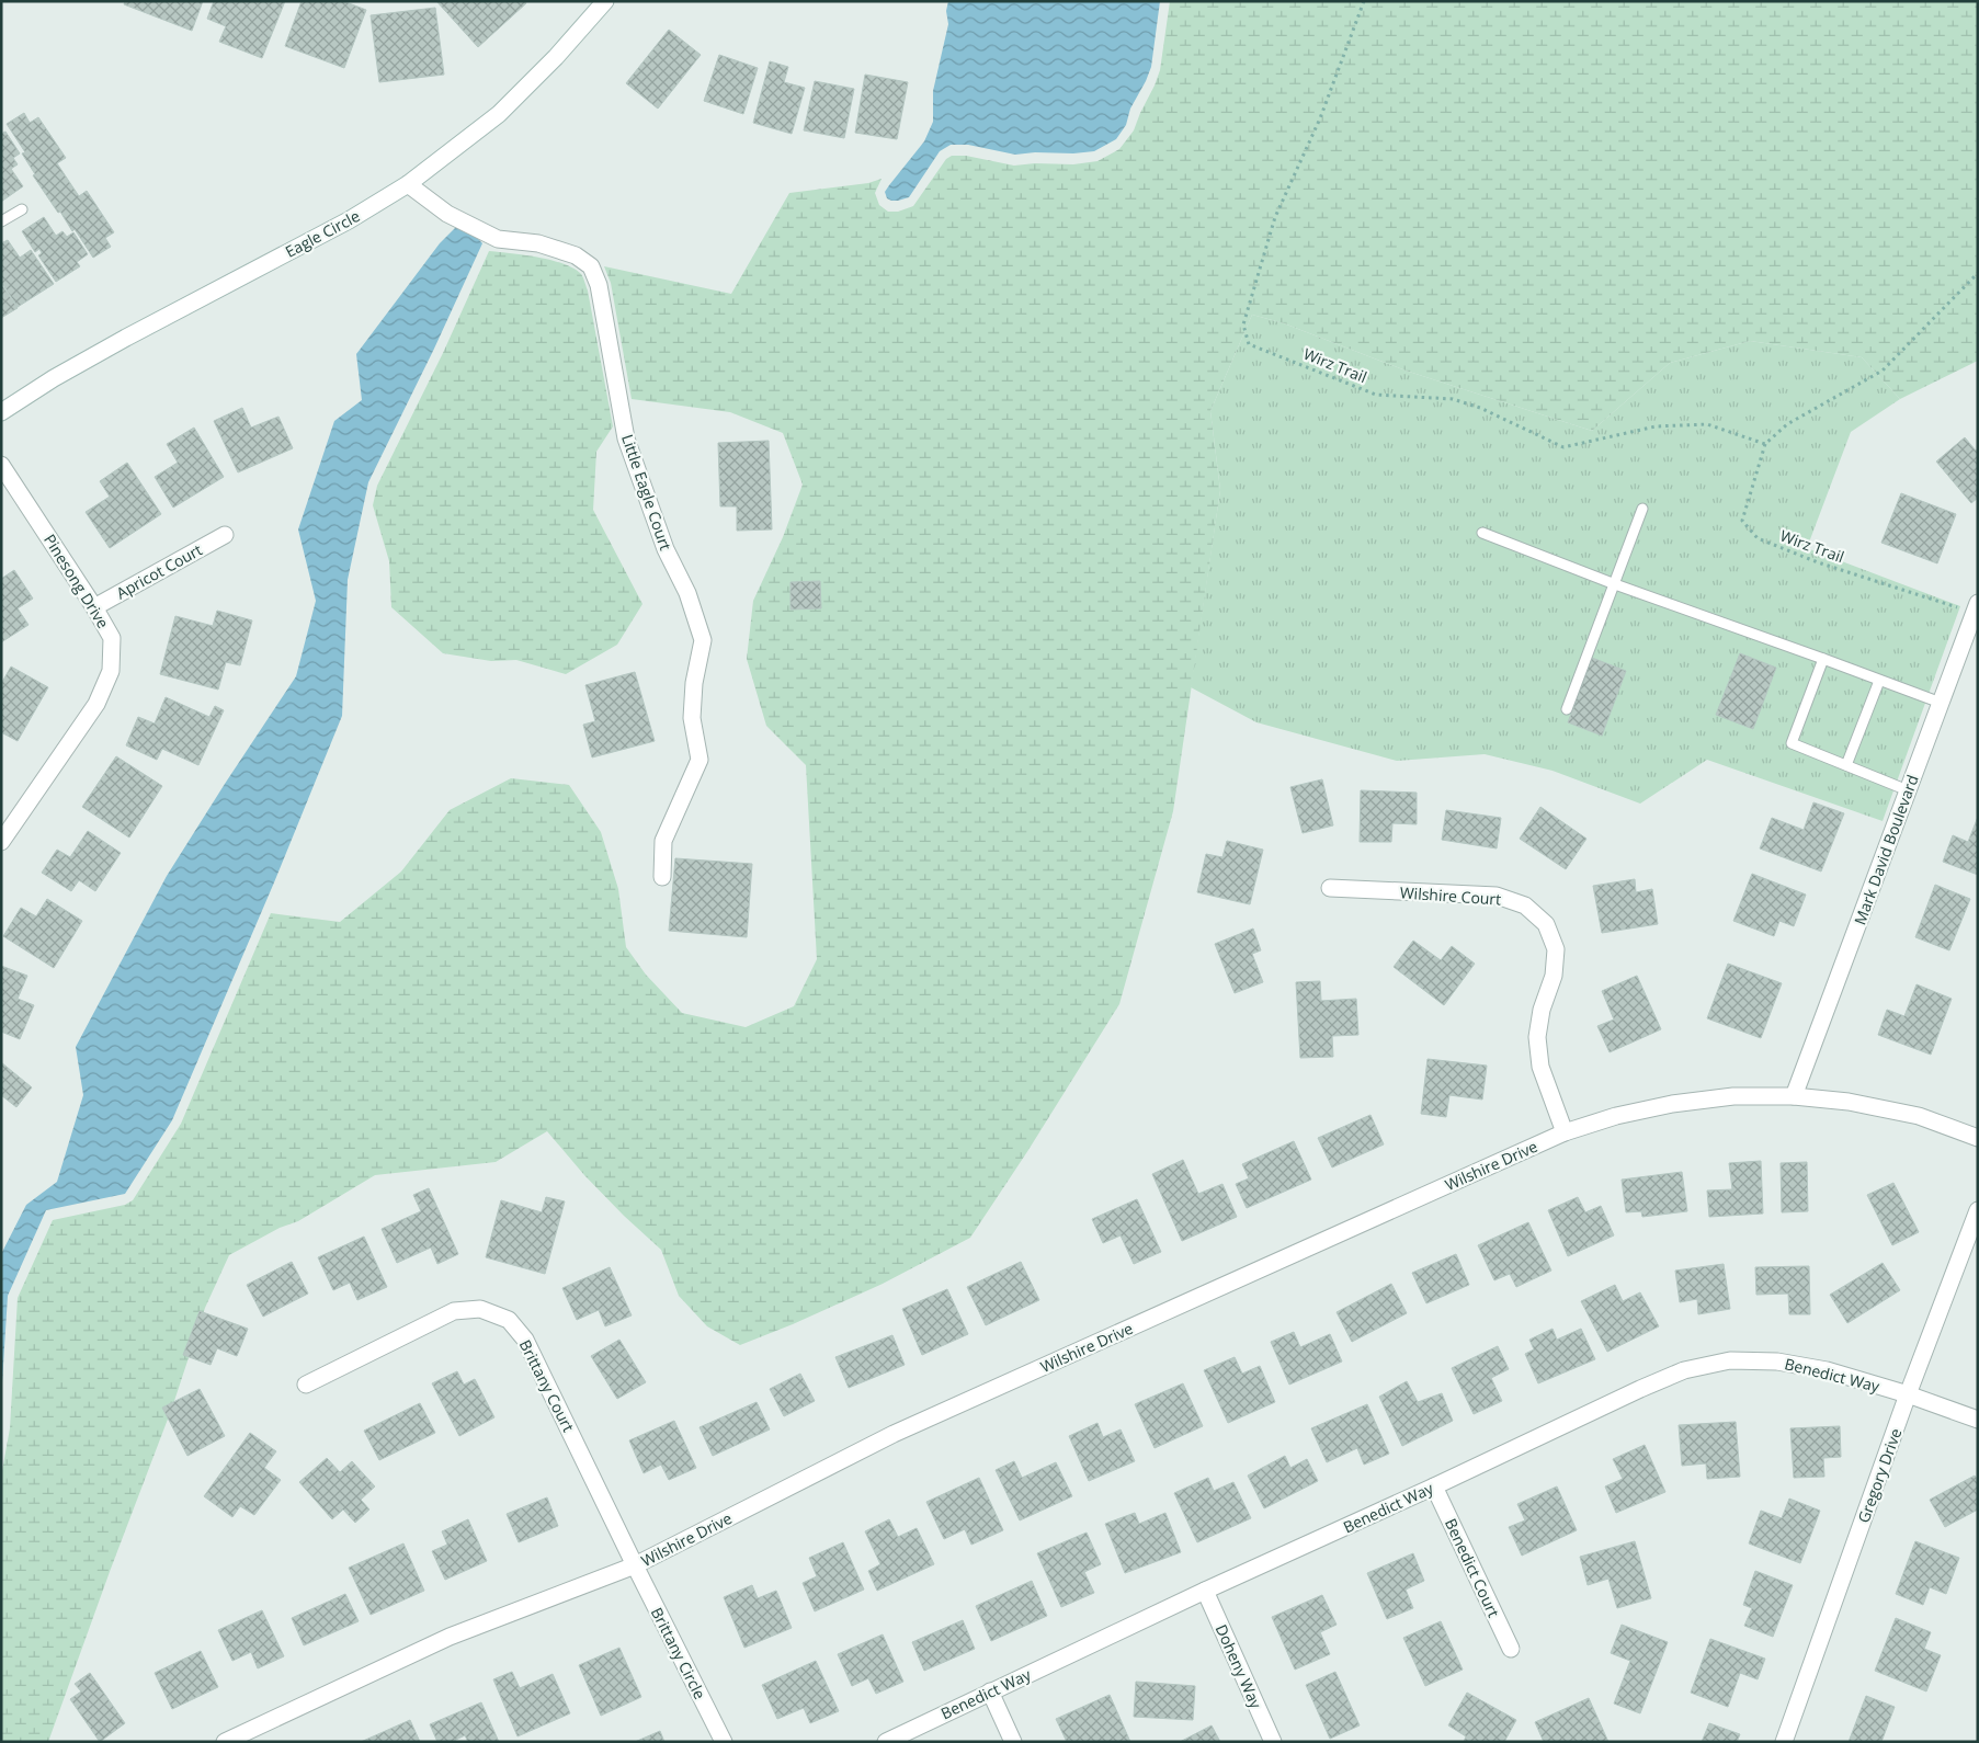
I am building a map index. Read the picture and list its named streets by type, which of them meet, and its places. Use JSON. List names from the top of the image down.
{
  "streets": {
    "street": [
      "Eagle Circle",
      "Little Eagle Court",
      "Apricot Court",
      "Pinesong Drive",
      "Mark David Boulevard",
      "Wilshire Court",
      "Wilshire Drive",
      "Benedict Way",
      "Brittany Court",
      "Gregory Drive",
      "Benedict Court",
      "Brittany Circle",
      "Doheny Way"
    ],
    "path": ["Wirz Trail"]
  },
  "crossings": [
    ["Eagle Circle", "Little Eagle Court"],
    ["Apricot Court", "Pinesong Drive"],
    ["Mark David Boulevard", "Wilshire Drive"],
    ["Wilshire Court", "Wilshire Drive"],
    ["Wilshire Drive", "Brittany Court"],
    ["Wilshire Drive", "Brittany Circle"],
    ["Benedict Way", "Gregory Drive"],
    ["Benedict Way", "Benedict Court"],
    ["Benedict Way", "Doheny Way"],
    ["Brittany Court", "Brittany Circle"]
  ]
}
